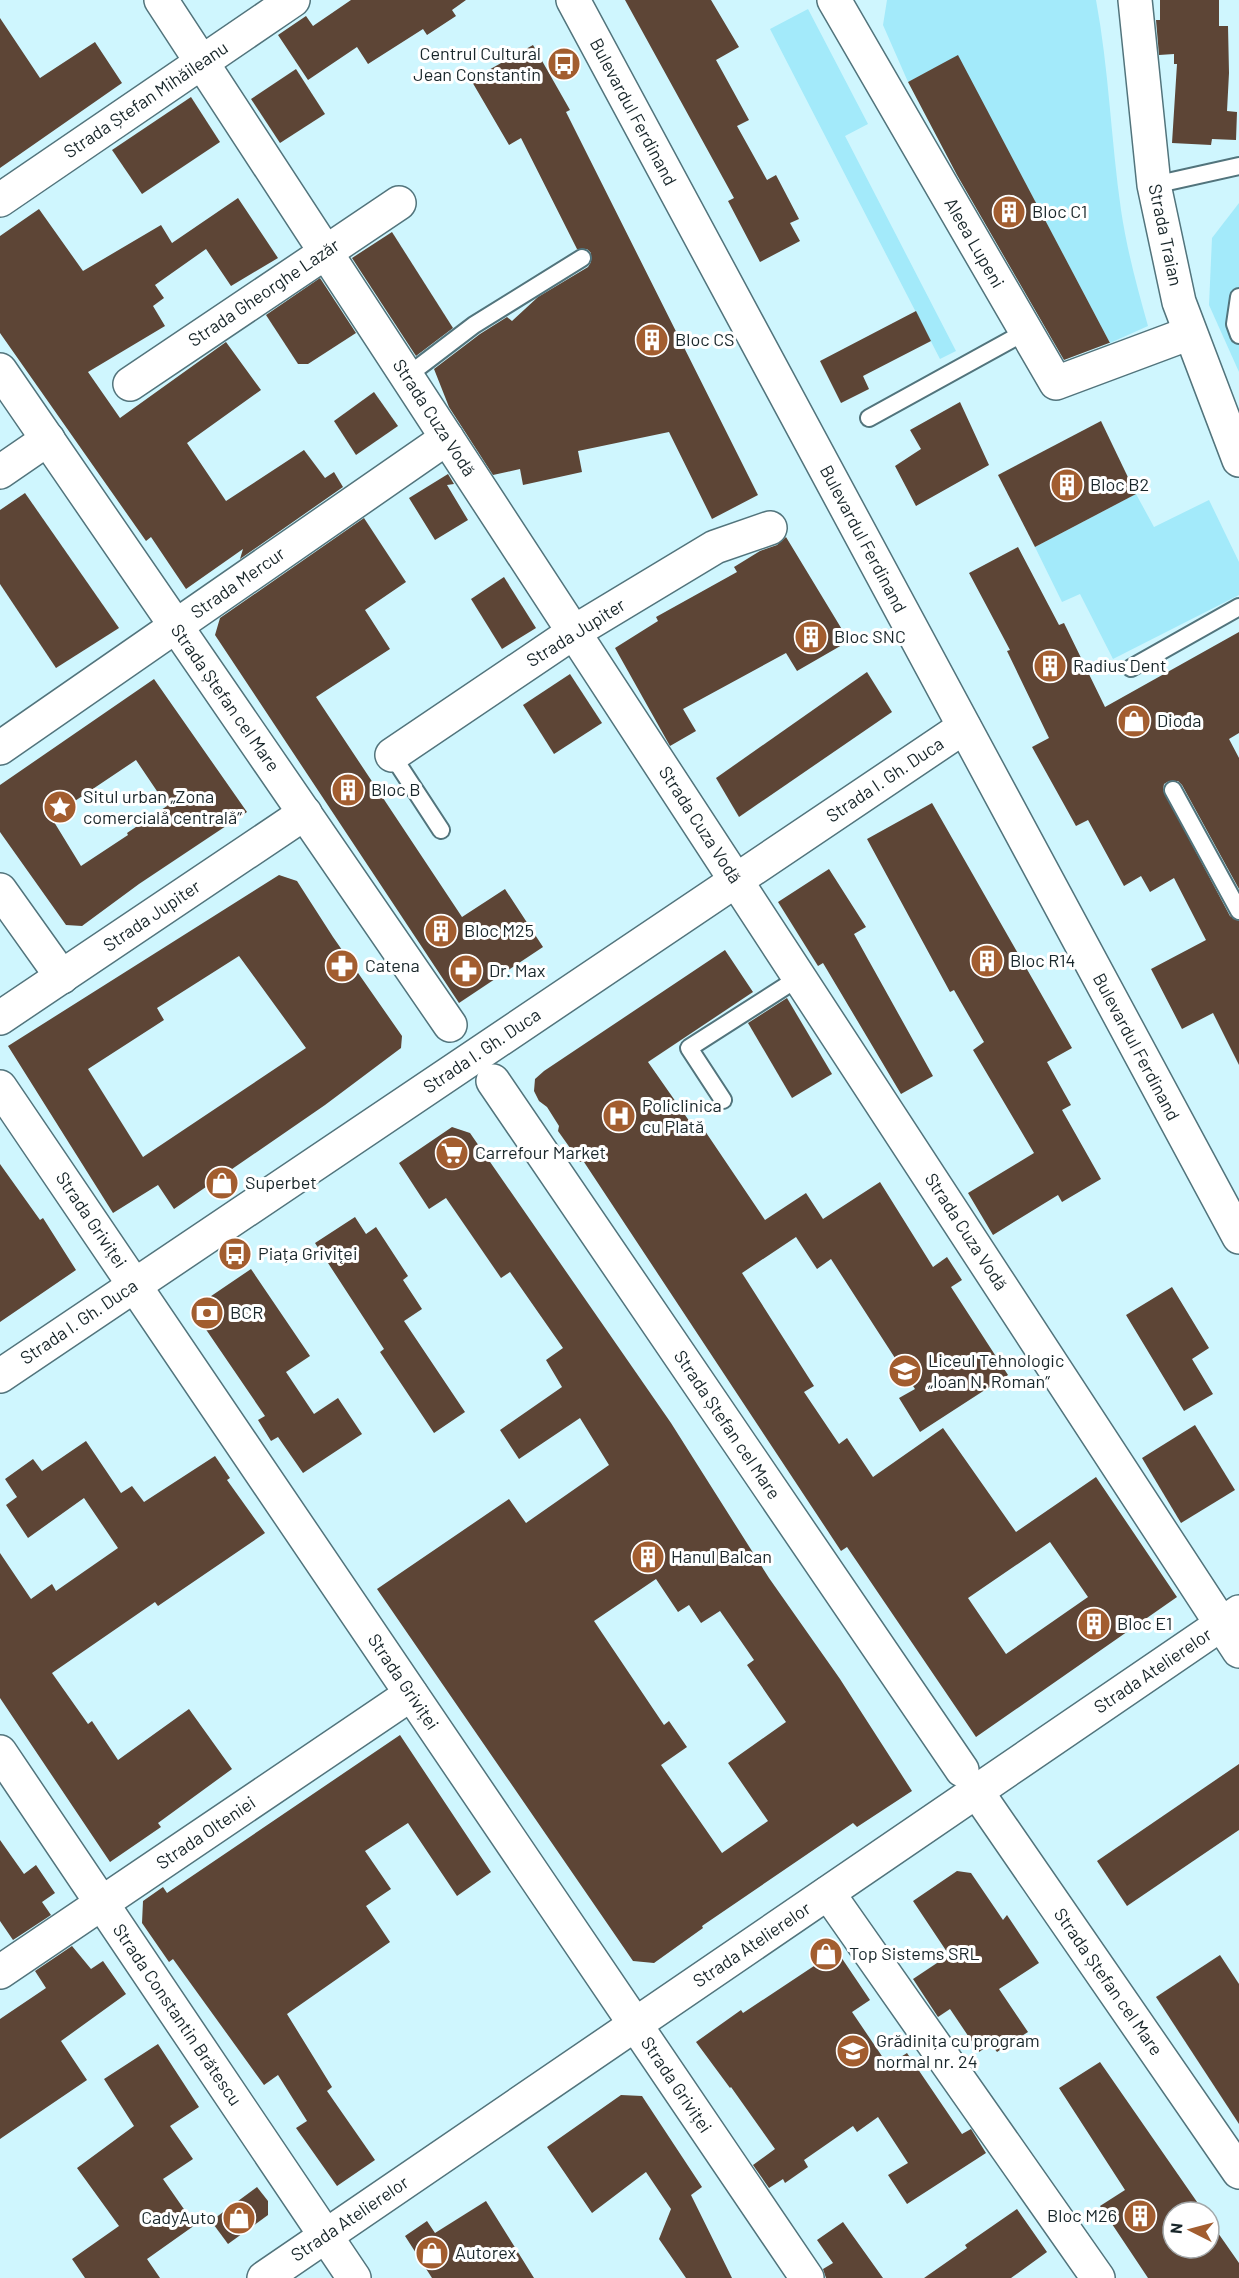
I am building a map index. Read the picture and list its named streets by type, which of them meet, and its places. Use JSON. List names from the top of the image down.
{
  "streets": {
    "street": [
      "Strada Ștefan Mihăileanu",
      "Bulevardul Ferdinand",
      "Strada Traian",
      "Aleea Lupeni",
      "Strada Gheorghe Lazăr",
      "Strada Cuza Vodă",
      "Strada Mercur",
      "Strada Jupiter",
      "Strada Ștefan cel Mare",
      "Strada I. Gh. Duca",
      "Strada Griviței",
      "Strada Atelierelor",
      "Strada Olteniei",
      "Strada Constantin Brătescu"
    ]
  },
  "crossings": [
    ["Strada Ștefan Mihăileanu", "Strada Cuza Vodă"],
    ["Bulevardul Ferdinand", "Strada I. Gh. Duca"],
    ["Strada Traian", "Aleea Lupeni"],
    ["Strada Gheorghe Lazăr", "Strada Cuza Vodă"],
    ["Strada Cuza Vodă", "Strada Mercur"],
    ["Strada Cuza Vodă", "Strada Jupiter"],
    ["Strada Cuza Vodă", "Strada I. Gh. Duca"],
    ["Strada Cuza Vodă", "Strada Atelierelor"],
    ["Strada Mercur", "Strada Ștefan cel Mare"],
    ["Strada Jupiter", "Strada Ștefan cel Mare"],
    ["Strada Ștefan cel Mare", "Strada Atelierelor"],
    ["Strada I. Gh. Duca", "Strada Griviței"],
    ["Strada Griviței", "Strada Atelierelor"],
    ["Strada Griviței", "Strada Olteniei"],
    ["Strada Atelierelor", "Strada Constantin Brătescu"],
    ["Strada Olteniei", "Strada Constantin Brătescu"]
  ],
  "places": {
    "bus stop": ["Centrul Cultural Jean Constantin", "Piața Griviței"],
    "building": [
      "Bloc C1",
      "Bloc CS",
      "Bloc B2",
      "Bloc SNC",
      "Radius Dent",
      "Bloc B",
      "Bloc M25",
      "Bloc R14",
      "Hanul Balcan",
      "Bloc E1",
      "Bloc M26"
    ],
    "shop": [
      "Dioda",
      "Superbet",
      "Top Sistems SRL",
      "CadyAuto",
      "Autorex"
    ],
    "place": ["Situl urban „Zona comercială centrală”"],
    "pharmacy": ["Catena", "Dr. Max"],
    "hospital": ["Policlinica cu Plată"],
    "supermarket": ["Carrefour Market"],
    "bank": ["BCR"],
    "school or university": ["Liceul Tehnologic „Ioan N. Roman”", "Grădinița cu program normal nr. 24"]
  },
  "north": "left"
}
